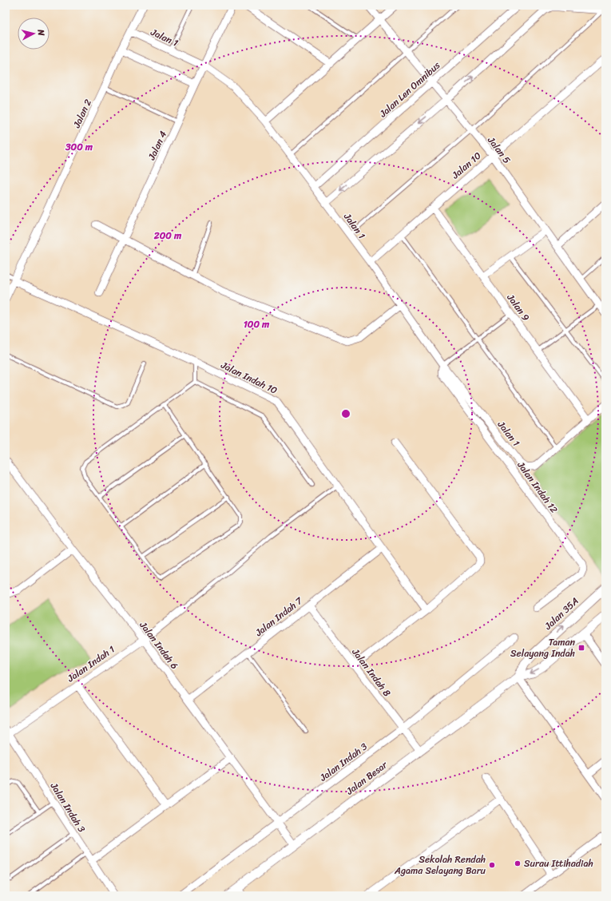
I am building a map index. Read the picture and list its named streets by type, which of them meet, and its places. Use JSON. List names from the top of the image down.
{
  "streets": {
    "street": [
      "Jalan 1",
      "Jalan Len Omnibus",
      "Jalan 2",
      "Jalan 4",
      "Jalan 5",
      "Jalan 10",
      "Jalan 9",
      "Jalan Indah 10",
      "Jalan Indah 12",
      "Jalan 35A",
      "Jalan Indah 7",
      "Jalan Indah 6",
      "Jalan Indah 1",
      "Jalan Indah 8",
      "Jalan Indah 3",
      "Jalan Besar"
    ]
  },
  "crossings": [
    ["Jalan 1", "Jalan Len Omnibus"],
    ["Jalan 1", "Jalan 2"],
    ["Jalan 1", "Jalan 4"],
    ["Jalan 1", "Jalan 10"],
    ["Jalan 1", "Jalan Indah 12"],
    ["Jalan Len Omnibus", "Jalan 5"],
    ["Jalan 2", "Jalan Indah 10"],
    ["Jalan 5", "Jalan 10"],
    ["Jalan 10", "Jalan 9"],
    ["Jalan Indah 10", "Jalan Indah 7"],
    ["Jalan 35A", "Jalan Besar"],
    ["Jalan Indah 7", "Jalan Indah 6"],
    ["Jalan Indah 7", "Jalan Indah 8"],
    ["Jalan Indah 6", "Jalan Indah 1"],
    ["Jalan Indah 6", "Jalan Indah 3"],
    ["Jalan Indah 6", "Jalan Besar"],
    ["Jalan Indah 1", "Jalan Indah 3"],
    ["Jalan Indah 8", "Jalan Indah 3"],
    ["Jalan Indah 8", "Jalan Besar"]
  ],
  "places": {
    "transit": ["Taman Selayang Indah"],
    "other": ["Surau Ittihadiah", "Sekolah Rendah Agama Selayang Baru"]
  },
  "north": "right",
  "rings": ["300 m", "200 m", "100 m"]
}
